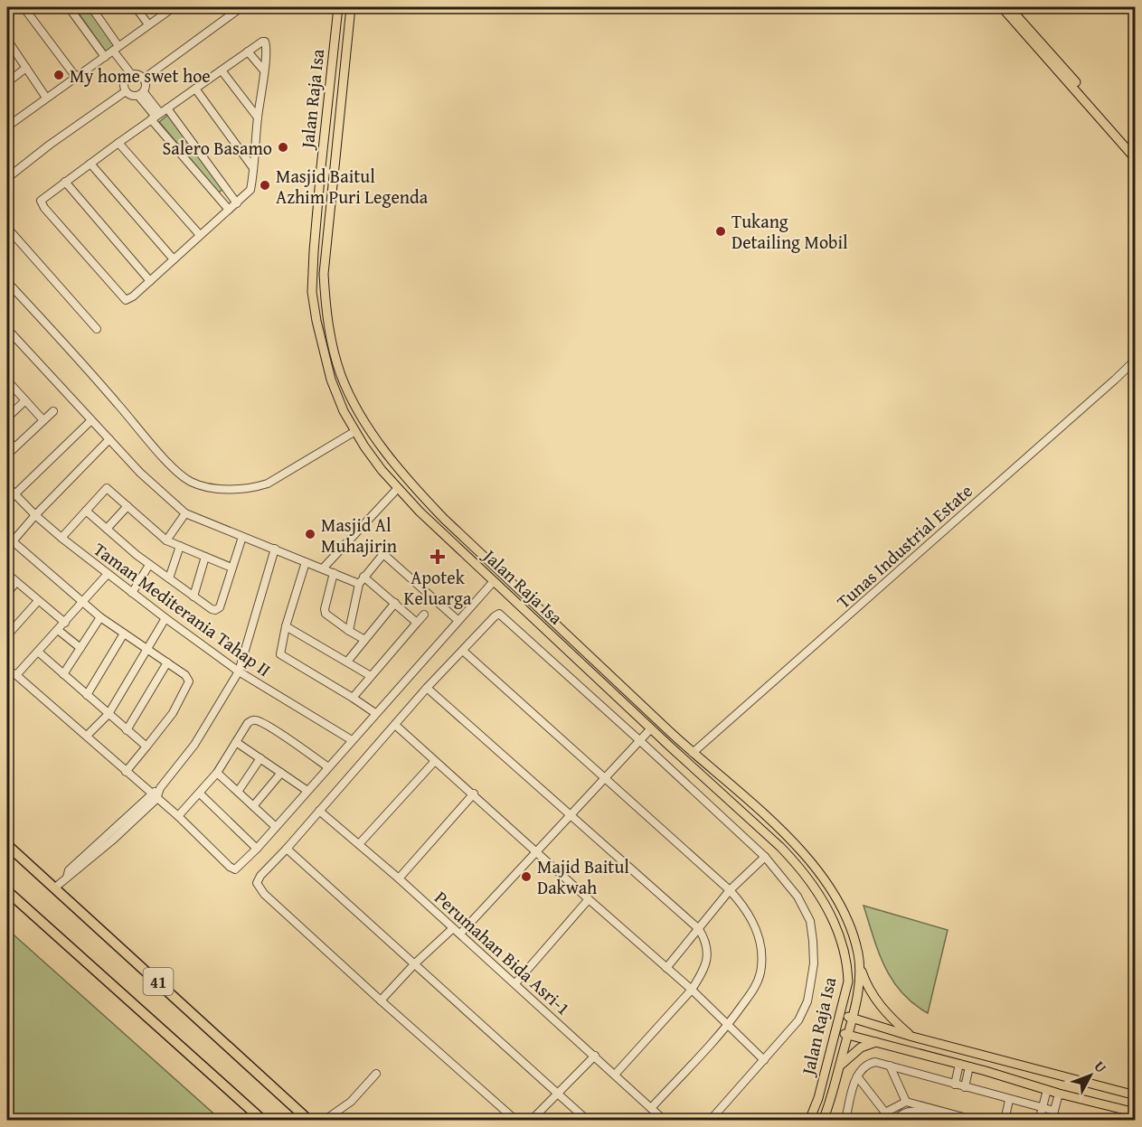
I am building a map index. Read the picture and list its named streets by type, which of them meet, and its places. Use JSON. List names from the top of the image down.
{
  "streets": {
    "highway": ["41"],
    "main road": ["Jalan Raja Isa"],
    "street": ["Tunas Industrial Estate", "Taman Mediterania Tahap II", "Perumahan Bida Asri-1"]
  },
  "crossings": [
    ["Jalan Raja Isa", "Tunas Industrial Estate"]
  ],
  "places": {
    "other": [
      "My home swet hoe",
      "Salero Basamo",
      "Masjid Baitul Azhim Puri Legenda",
      "Tukang Detailing Mobil",
      "Masjid Al Muhajirin",
      "Majid Baitul Dakwah"
    ],
    "health": ["Apotek Keluarga"]
  },
  "north": "top right"
}
